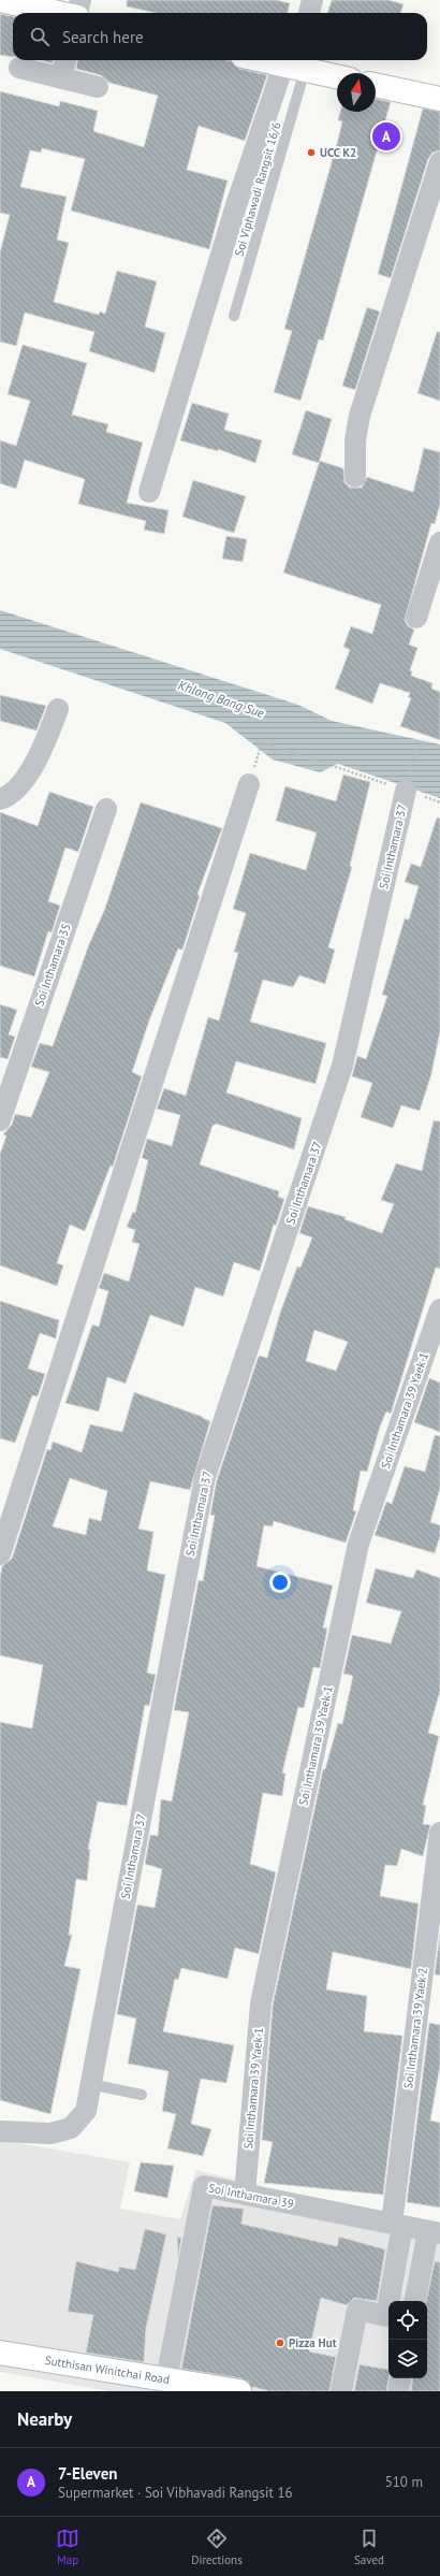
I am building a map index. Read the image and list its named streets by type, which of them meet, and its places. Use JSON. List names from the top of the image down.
{
  "streets": {
    "main road": ["Sutthisan Winitchai Road"],
    "street": [
      "Soi Inthamara 37",
      "Soi Inthamara 35",
      "Soi Inthamara 39 Yaek 1",
      "Soi Inthamara 39 Yaek 2",
      "Soi Inthamara 39"
    ],
    "lane": ["Soi Viphawadi Rangsit 16/6"]
  },
  "crossings": [
    ["Soi Inthamara 39 Yaek 1", "Soi Inthamara 39"],
    ["Soi Inthamara 39 Yaek 2", "Soi Inthamara 39"],
    ["Soi Inthamara 39", "Sutthisan Winitchai Road"]
  ],
  "water": ["Khlong Bang Sue"],
  "places": ["UCC K2", "Pizza Hut"],
  "north": "top",
  "page": {
    "search": "Search here",
    "pins": "A",
    "heading": "Nearby",
    "list": [
      {
        "mark": "A",
        "name": "7-Eleven",
        "note": "Supermarket · Soi Vibhavadi Rangsit 16",
        "value": "510 m"
      }
    ],
    "nav": ["Map", "Directions", "Saved"]
  }
}
